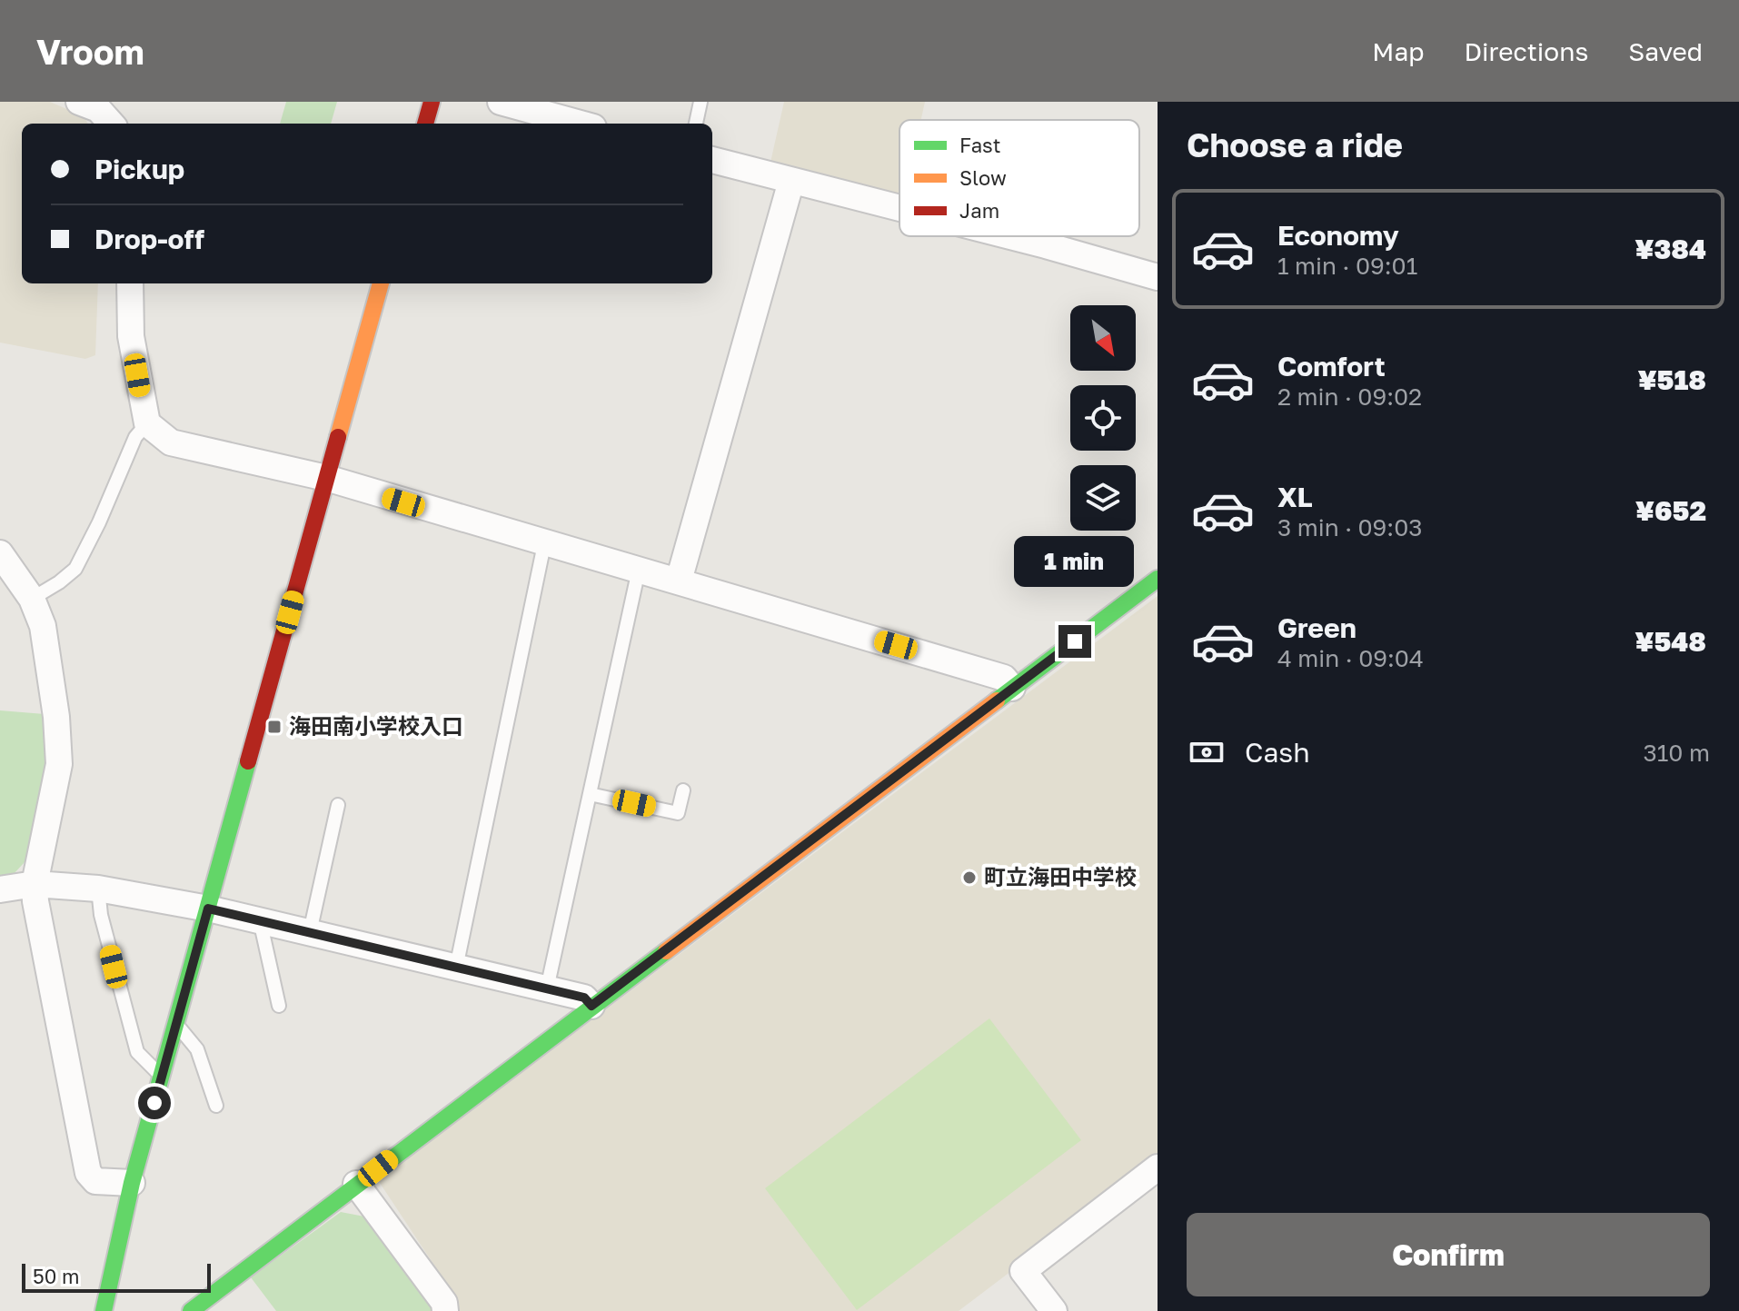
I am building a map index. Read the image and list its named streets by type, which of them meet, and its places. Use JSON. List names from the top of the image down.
{
  "places": {
    "transit": ["海田南小学校入口"],
    "other": ["町立海田中学校"]
  },
  "legend": ["Fast", "Slow", "Jam"],
  "scale_bar": "50 m",
  "north": "bottom right",
  "page": {
    "header": "Vroom",
    "nav": ["Map", "Directions", "Saved"],
    "heading": "Choose a ride",
    "banner": ["Pickup", "Drop-off"],
    "list": [
      {
        "name": "Economy",
        "note": "1 min · 09:01",
        "value": "¥384"
      },
      {
        "name": "Comfort",
        "note": "2 min · 09:02",
        "value": "¥518"
      },
      {
        "name": "XL",
        "note": "3 min · 09:03",
        "value": "¥652"
      },
      {
        "name": "Green",
        "note": "4 min · 09:04",
        "value": "¥548"
      }
    ],
    "bubble": "1 min",
    "pay": ["Cash", "310 m"],
    "buttons": "Confirm",
    "scale": "50 m"
  }
}
